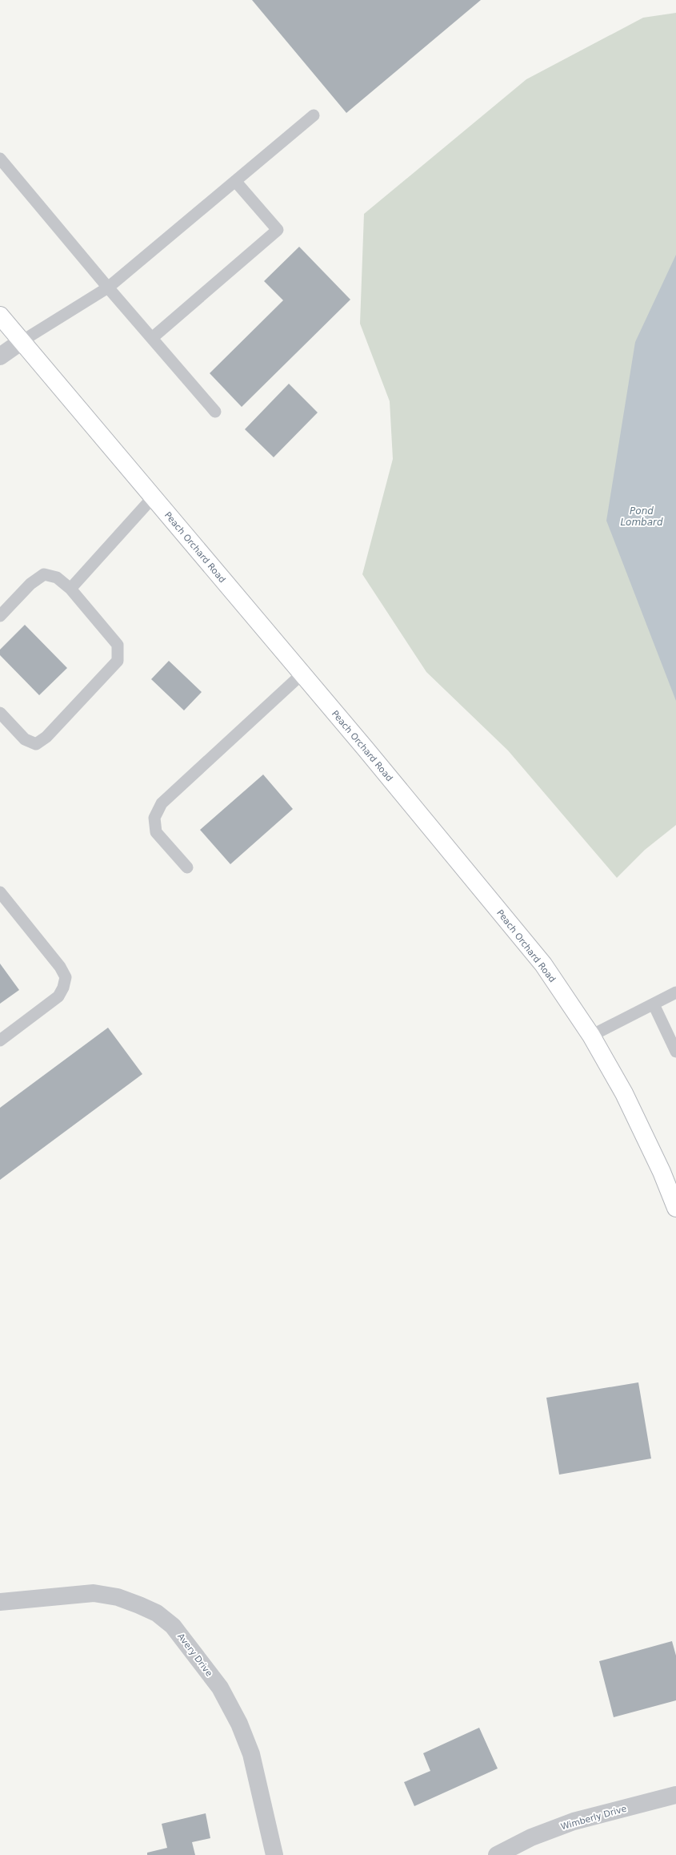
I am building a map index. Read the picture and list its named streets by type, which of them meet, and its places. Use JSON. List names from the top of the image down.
{
  "streets": {
    "main road": ["Peach Orchard Road"],
    "street": ["Avery Drive", "Wimberly Drive"]
  },
  "water": ["Pond Lombard"]
}
